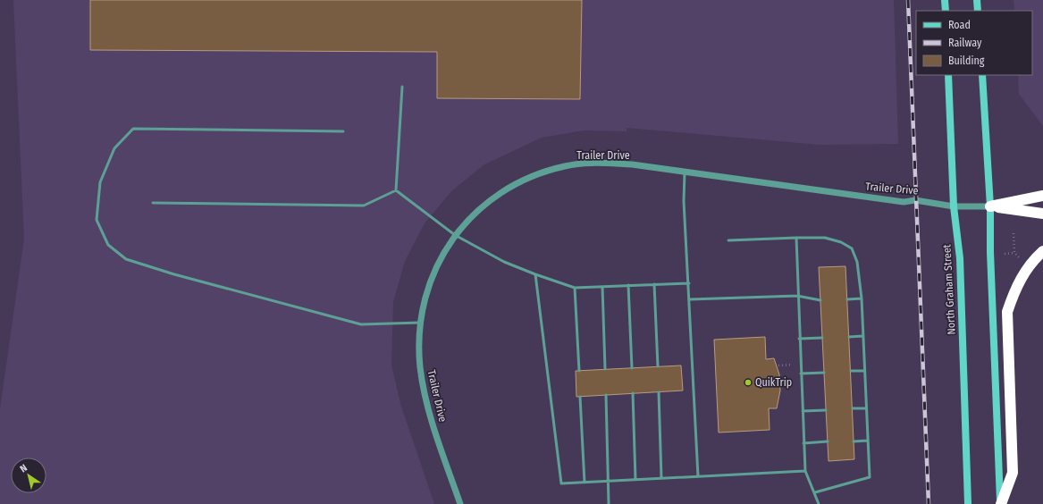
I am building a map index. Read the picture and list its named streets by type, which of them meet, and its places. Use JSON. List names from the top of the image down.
{
  "streets": {
    "main road": ["North Graham Street"],
    "street": ["Trailer Drive"]
  },
  "crossings": [
    ["Trailer Drive", "North Graham Street"]
  ],
  "places": ["QuikTrip"],
  "legend": ["Road", "Railway", "Building"],
  "north": "top left"
}
